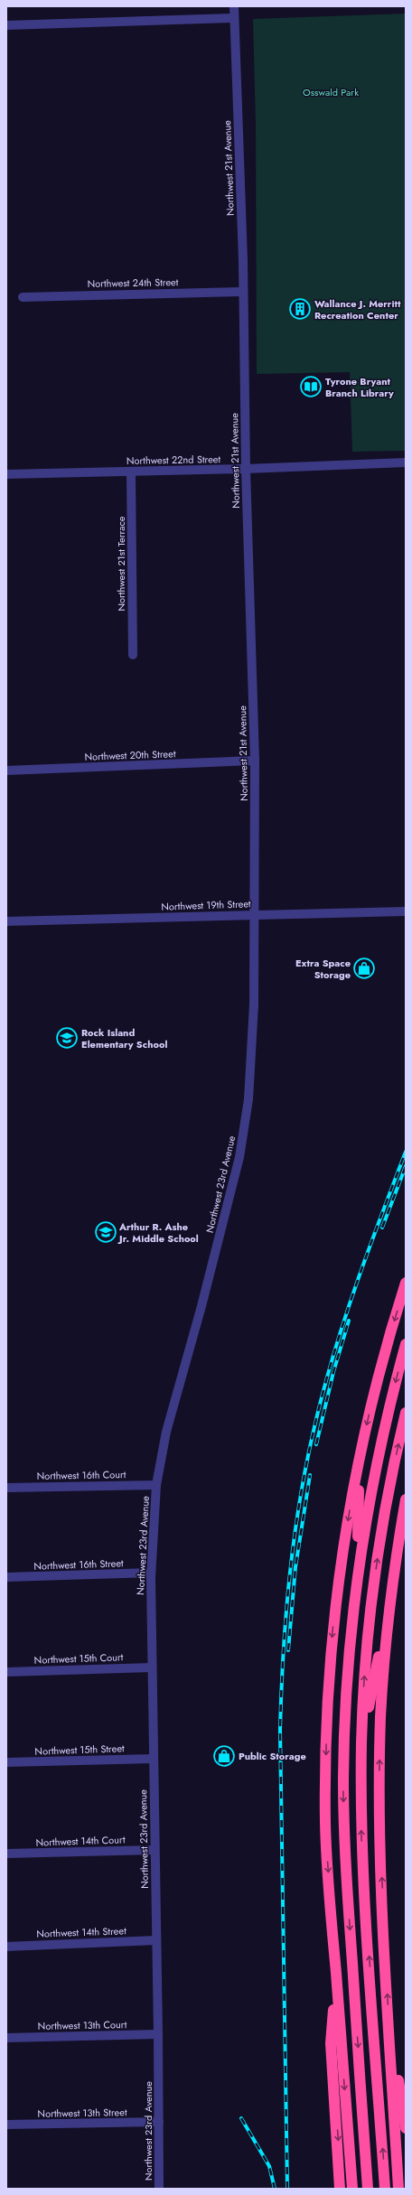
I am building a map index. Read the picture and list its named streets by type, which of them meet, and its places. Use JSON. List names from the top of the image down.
{
  "streets": {
    "street": [
      "Northwest 21st Avenue",
      "Northwest 24th Street",
      "Northwest 22nd Street",
      "Northwest 21st Terrace",
      "Northwest 20th Street",
      "Northwest 19th Street",
      "Northwest 23rd Avenue",
      "Northwest 16th Court",
      "Northwest 16th Street",
      "Northwest 15th Court",
      "Northwest 15th Street",
      "Northwest 14th Court",
      "Northwest 14th Street",
      "Northwest 13th Court",
      "Northwest 13th Street"
    ]
  },
  "crossings": [
    ["Northwest 21st Avenue", "Northwest 24th Street"],
    ["Northwest 21st Avenue", "Northwest 22nd Street"],
    ["Northwest 21st Avenue", "Northwest 20th Street"],
    ["Northwest 21st Avenue", "Northwest 19th Street"],
    ["Northwest 21st Avenue", "Northwest 23rd Avenue"],
    ["Northwest 22nd Street", "Northwest 21st Terrace"],
    ["Northwest 19th Street", "Northwest 23rd Avenue"],
    ["Northwest 23rd Avenue", "Northwest 16th Court"],
    ["Northwest 23rd Avenue", "Northwest 16th Street"],
    ["Northwest 23rd Avenue", "Northwest 15th Court"],
    ["Northwest 23rd Avenue", "Northwest 15th Street"],
    ["Northwest 23rd Avenue", "Northwest 14th Court"],
    ["Northwest 23rd Avenue", "Northwest 14th Street"],
    ["Northwest 23rd Avenue", "Northwest 13th Court"],
    ["Northwest 23rd Avenue", "Northwest 13th Street"]
  ],
  "parks": ["Osswald Park"],
  "places": {
    "building": ["Wallance J. Merritt Recreation Center"],
    "library": ["Tyrone Bryant Branch Library"],
    "shop": ["Extra Space Storage", "Public Storage"],
    "school or university": ["Rock Island Elementary School", "Arthur R. Ashe Jr. Middle School"]
  }
}
